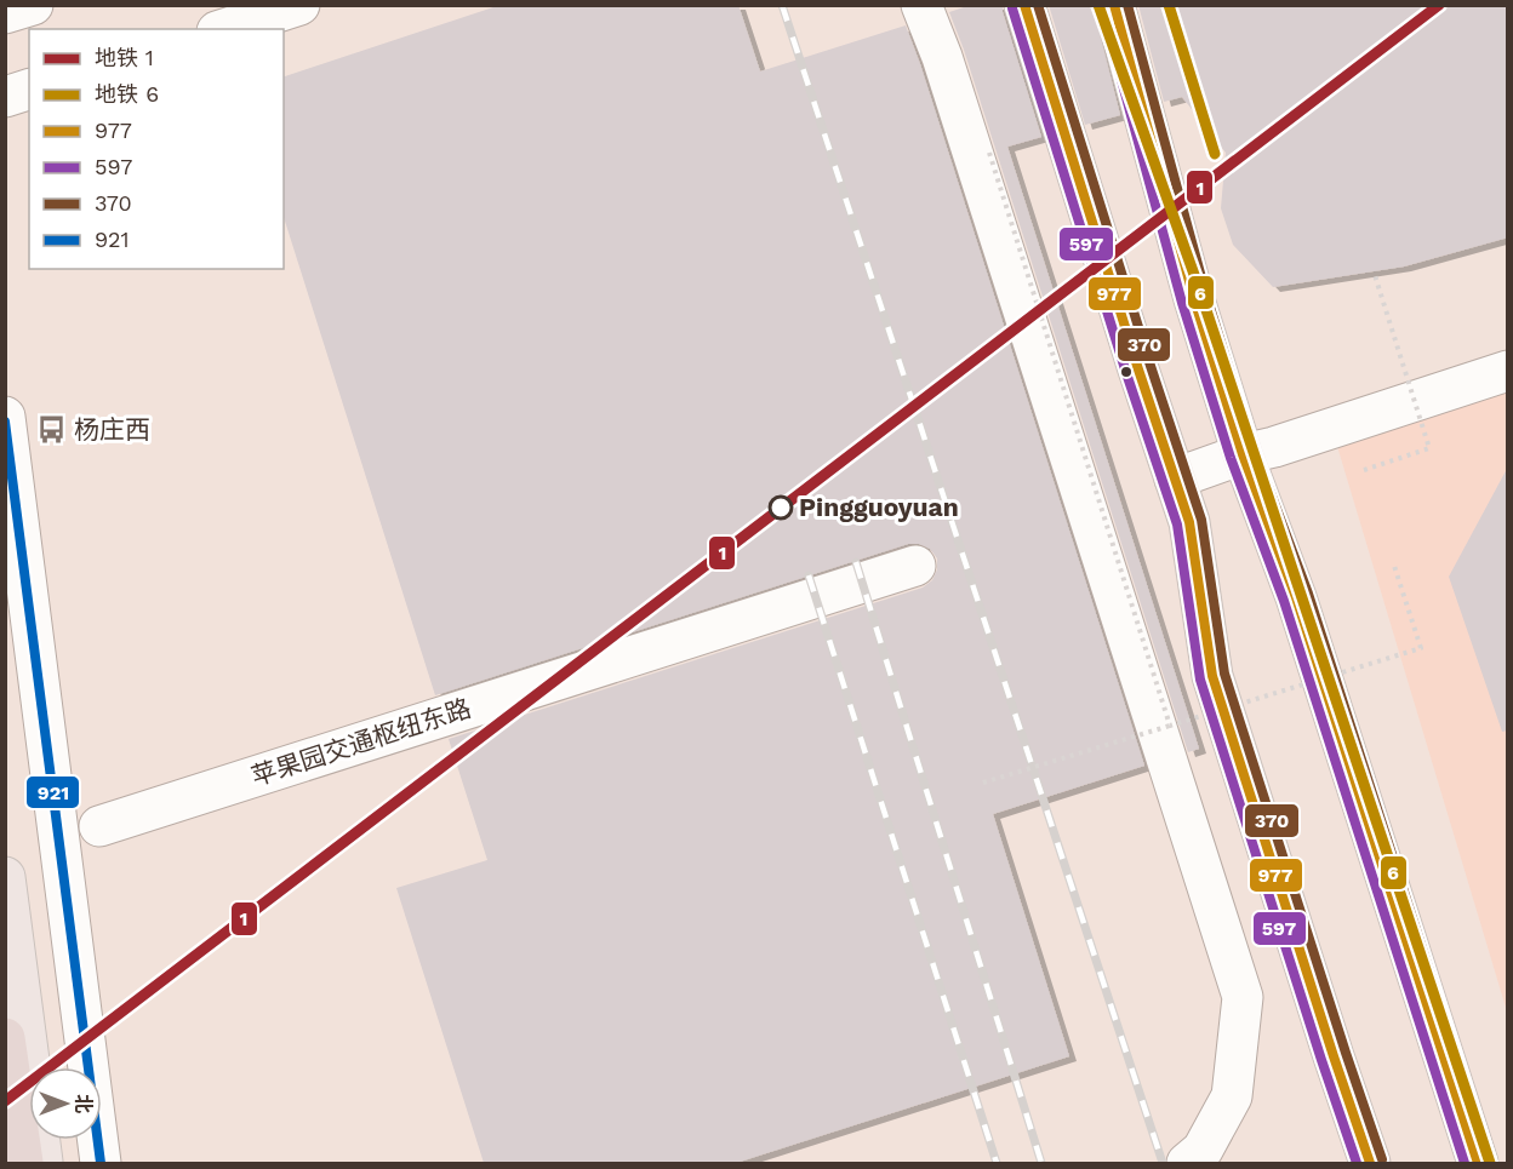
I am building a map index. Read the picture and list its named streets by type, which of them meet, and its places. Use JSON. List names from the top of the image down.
{
  "streets": {
    "street": ["苹果园交通枢纽东路"]
  },
  "places": {
    "bus stop": ["杨庄西"],
    "other": ["Pingguoyuan"]
  },
  "lines": [
    "metro line 1",
    "metro line 6",
    "transit line 977",
    "transit line 370",
    "transit line 597",
    "transit line 921"
  ],
  "legend": [
    "地铁 1",
    "地铁 6",
    "977",
    "597",
    "370",
    "921"
  ],
  "north": "right"
}
